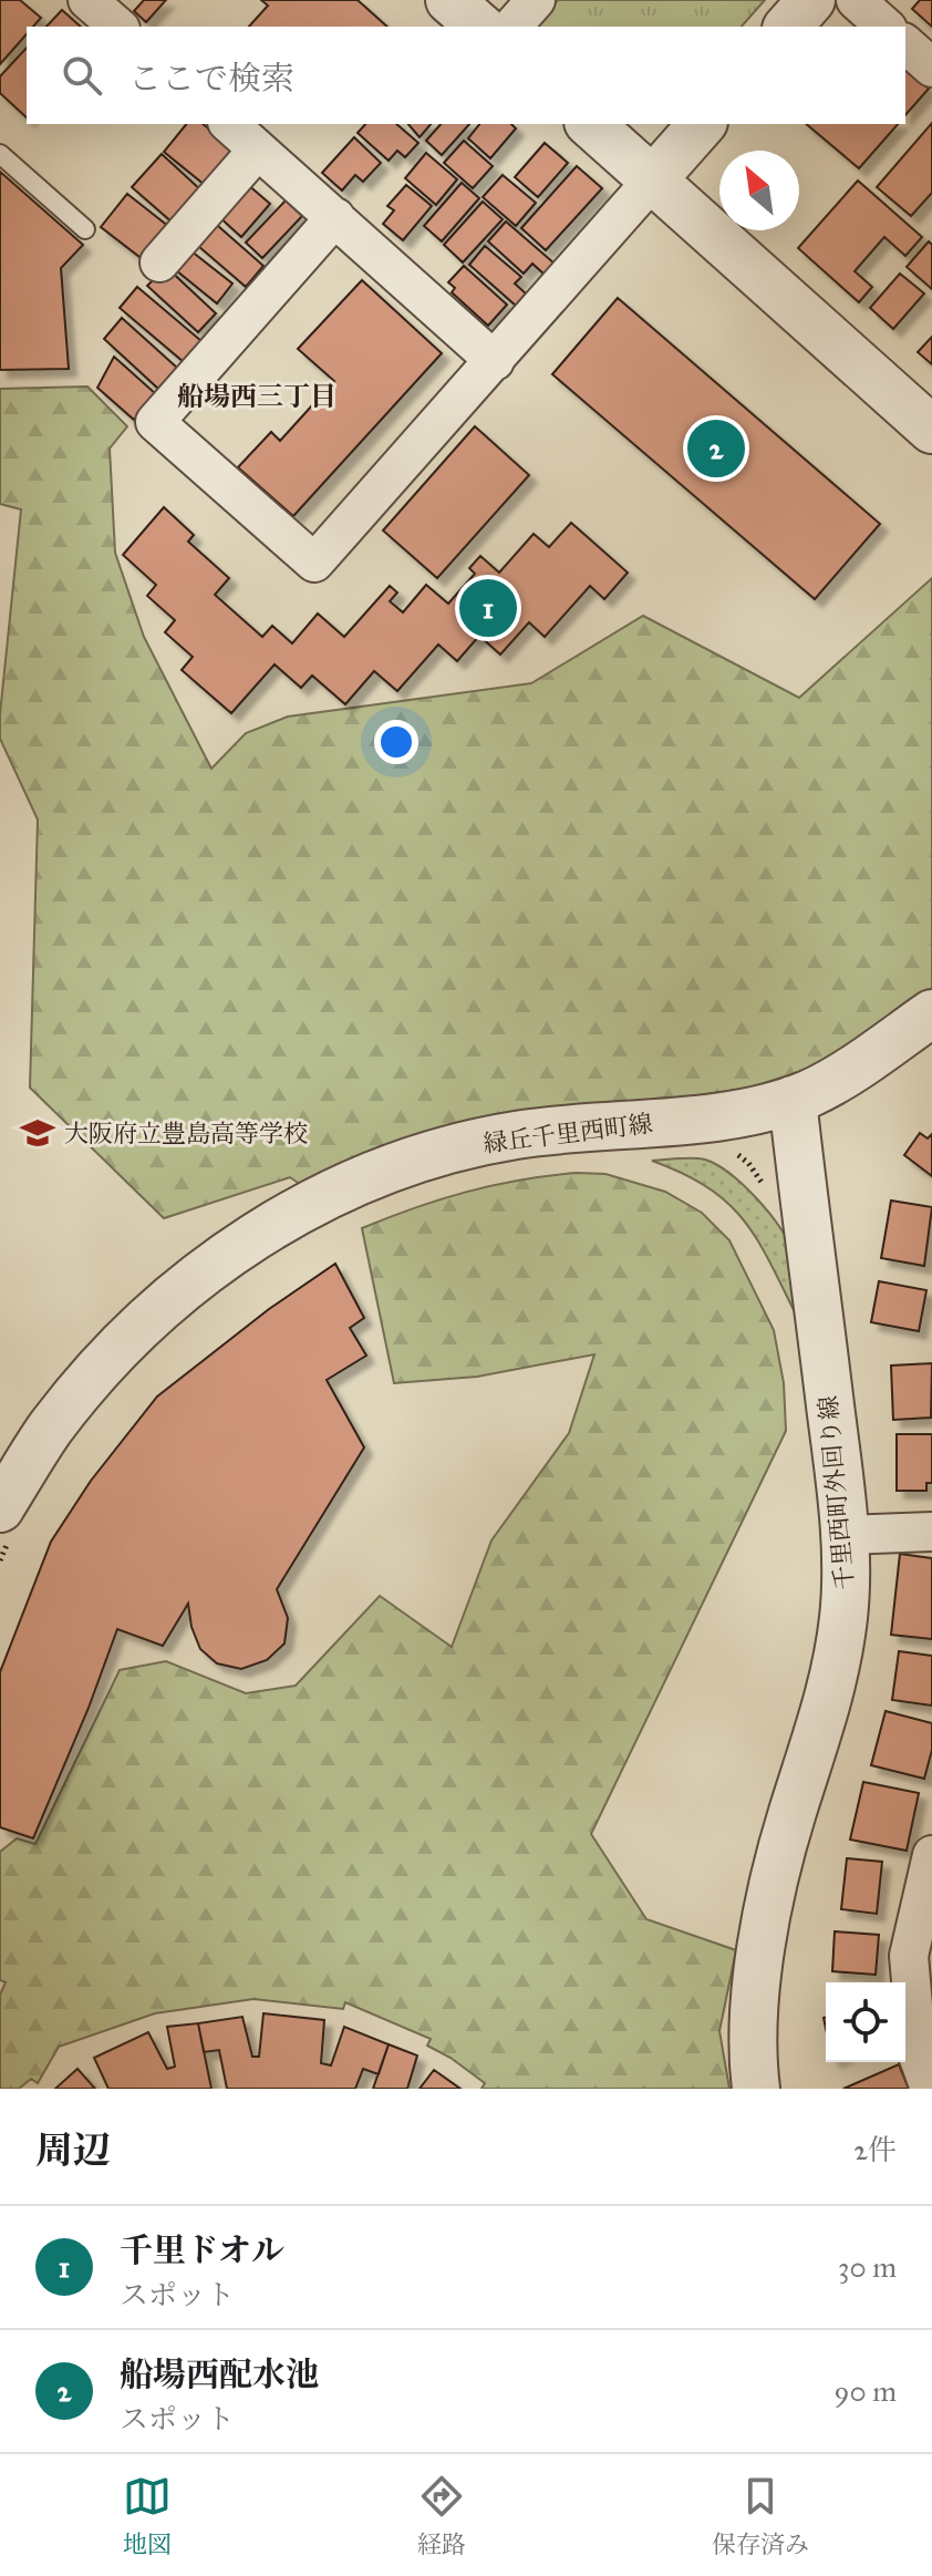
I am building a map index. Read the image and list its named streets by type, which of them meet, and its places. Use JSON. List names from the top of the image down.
{
  "streets": {
    "street": ["緑丘千里西町線", "千里西町外回り線"]
  },
  "crossings": [
    ["緑丘千里西町線", "千里西町外回り線"]
  ],
  "districts": ["船場西三丁目"],
  "places": {
    "school or university": ["大阪府立豊島高等学校"]
  },
  "north": "top left",
  "page": {
    "search": "ここで検索",
    "pins": ["2", "1"],
    "heading": ["周辺", "2件"],
    "list": [
      {
        "mark": "1",
        "name": "千里ドオル",
        "note": "スポット",
        "value": "30 m"
      },
      {
        "mark": "2",
        "name": "船場西配水池",
        "note": "スポット",
        "value": "90 m"
      }
    ],
    "nav": ["地図", "経路", "保存済み"]
  }
}
